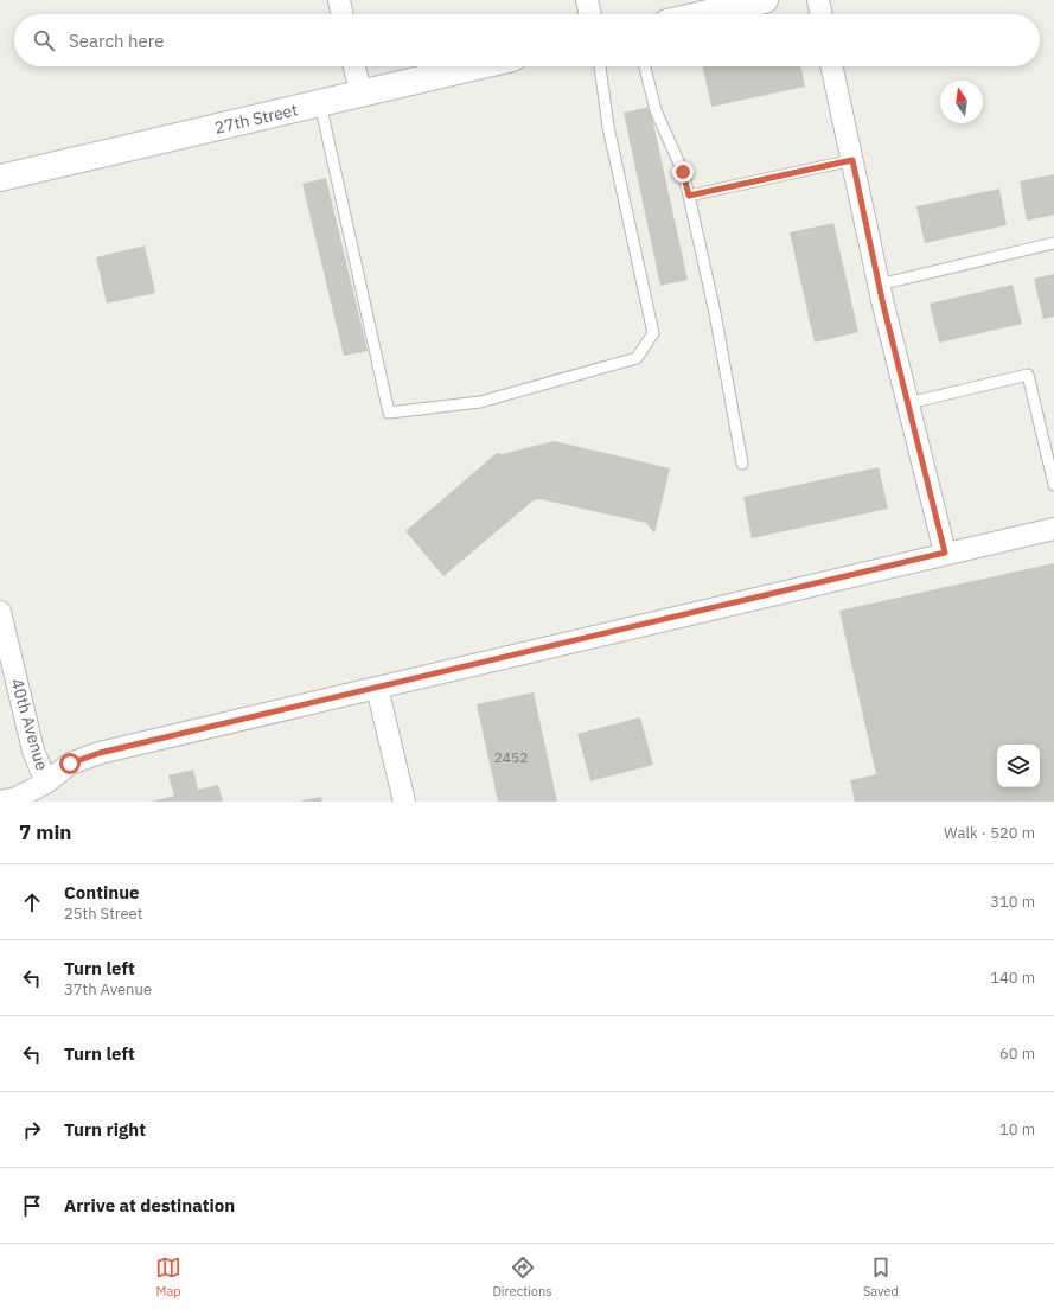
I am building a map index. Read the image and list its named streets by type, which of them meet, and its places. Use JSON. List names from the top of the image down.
{
  "streets": {
    "street": ["27th Street", "40th Avenue"]
  },
  "house_numbers": ["2452"],
  "north": "top",
  "page": {
    "search": "Search here",
    "heading": ["7 min", "Walk · 520 m"],
    "list": [
      ["Continue", "25th Street", "310 m"],
      ["Turn left", "37th Avenue", "140 m"],
      ["Turn left", "60 m"],
      ["Turn right", "10 m"],
      "Arrive at destination"
    ],
    "nav": ["Map", "Directions", "Saved"]
  }
}
